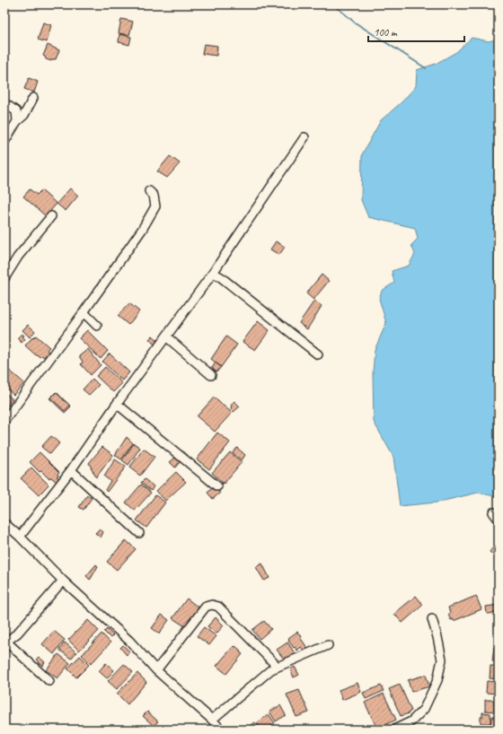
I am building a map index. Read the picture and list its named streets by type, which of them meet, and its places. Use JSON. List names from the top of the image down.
{
  "scale_bar": "100 m"
}
